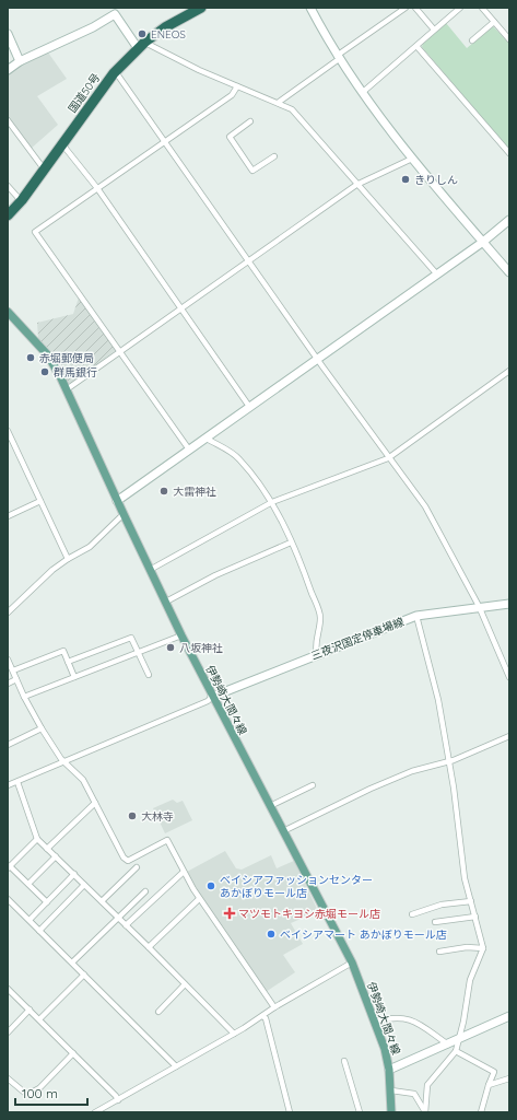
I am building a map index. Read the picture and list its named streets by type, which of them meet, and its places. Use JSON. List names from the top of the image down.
{
  "streets": {
    "highway": ["国道50号"],
    "main road": ["伊勢崎大間々線"],
    "street": ["三夜沢国定停車場線"]
  },
  "crossings": [
    ["三夜沢国定停車場線", "伊勢崎大間々線"]
  ],
  "places": {
    "other": [
      "ENEOS",
      "きりしん",
      "赤堀郵便局",
      "群馬銀行",
      "大雷神社",
      "八坂神社",
      "大林寺",
      "ベイシアファッションセンター あかぼりモール店",
      "ベイシアマート あかぼりモール店"
    ],
    "health": ["マツモトキヨシ赤堀モール店"]
  },
  "scale_bar": "100 m"
}
